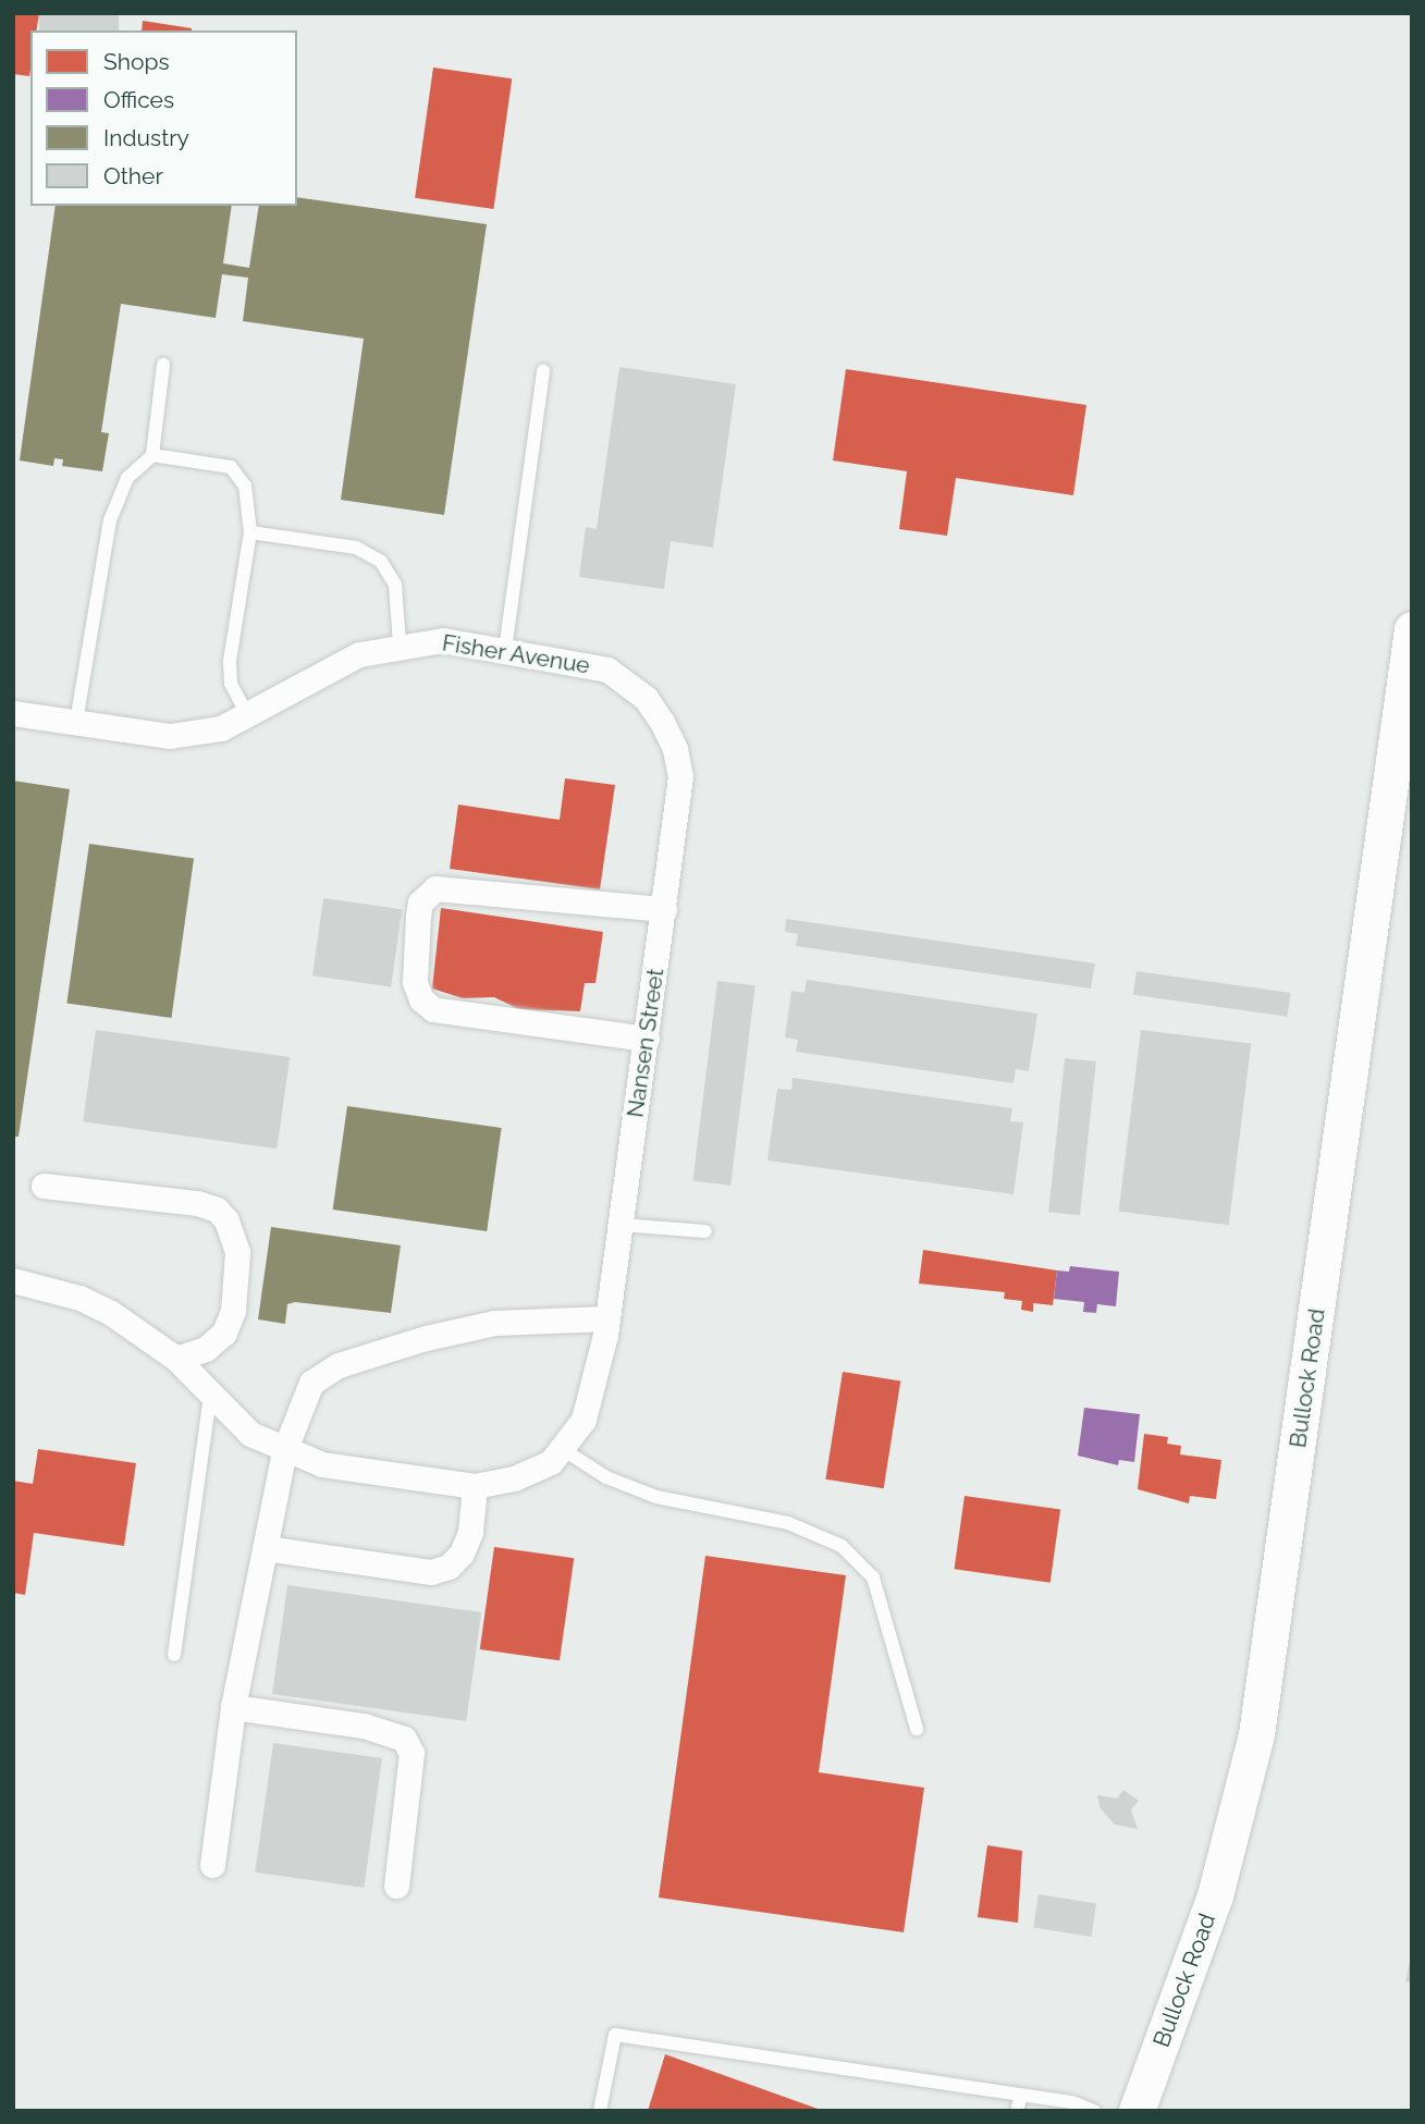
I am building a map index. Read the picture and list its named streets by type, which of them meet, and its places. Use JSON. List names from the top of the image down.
{
  "streets": {
    "street": ["Fisher Avenue", "Nansen Street", "Bullock Road"]
  },
  "crossings": [
    ["Fisher Avenue", "Nansen Street"]
  ],
  "legend": [
    "Shops",
    "Offices",
    "Industry",
    "Other"
  ]
}
